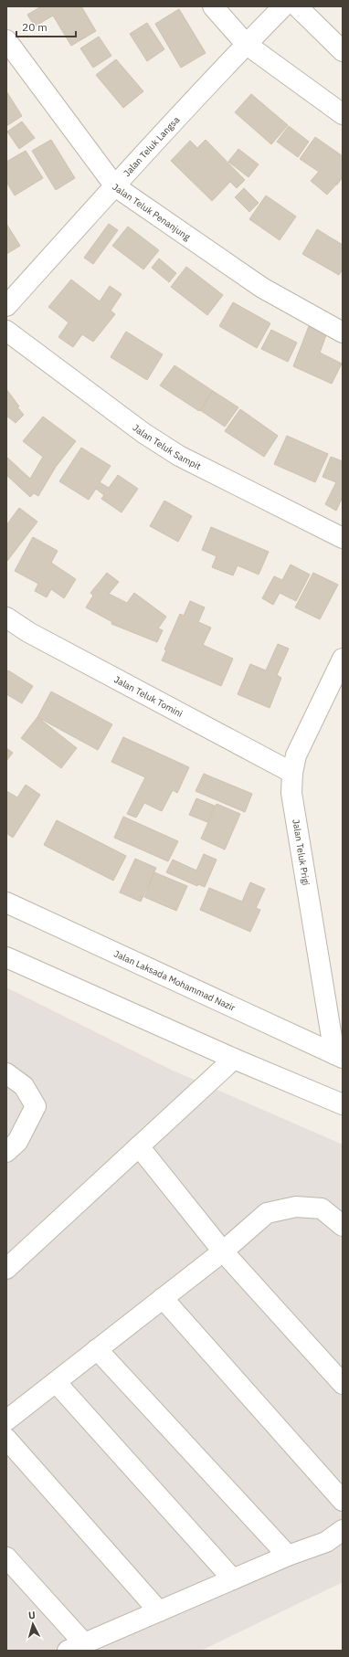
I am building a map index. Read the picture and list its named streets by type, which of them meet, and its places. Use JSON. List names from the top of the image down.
{
  "streets": {
    "street": [
      "Jalan Teluk Langsa",
      "Jalan Teluk Penanjung",
      "Jalan Teluk Sampit",
      "Jalan Teluk Tomini",
      "Jalan Teluk Prigi",
      "Jalan Laksada Mohammad Nazir"
    ]
  },
  "crossings": [
    ["Jalan Teluk Langsa", "Jalan Teluk Penanjung"],
    ["Jalan Teluk Tomini", "Jalan Teluk Prigi"],
    ["Jalan Teluk Prigi", "Jalan Laksada Mohammad Nazir"]
  ],
  "scale_bar": "20 m",
  "north": "top"
}
